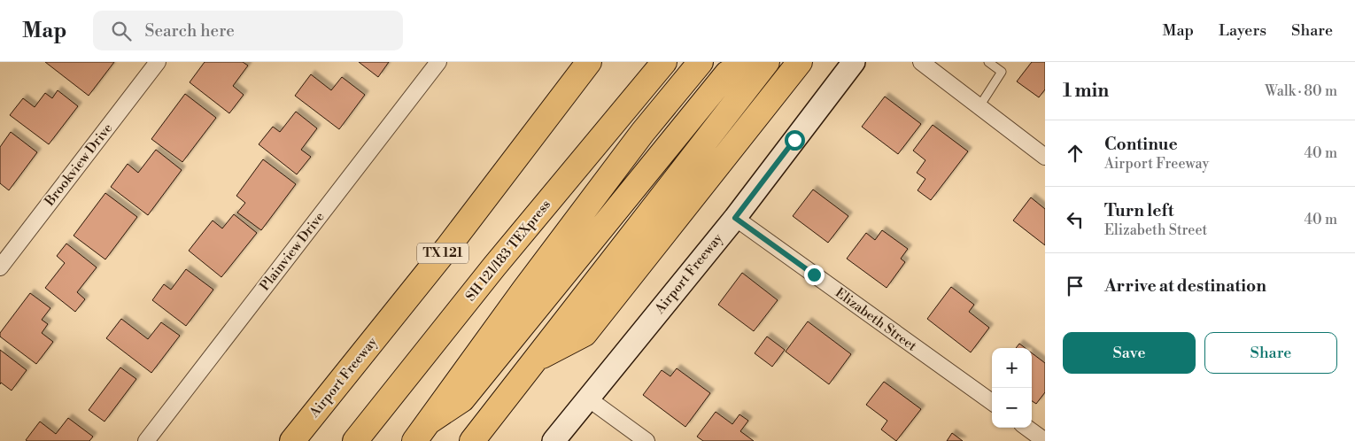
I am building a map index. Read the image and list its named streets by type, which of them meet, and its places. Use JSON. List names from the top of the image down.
{
  "streets": {
    "highway": ["SH 121/183 TEXpress", "TX 121", "Airport Freeway"],
    "street": ["Brookview Drive", "Plainview Drive", "Elizabeth Street"]
  },
  "crossings": [
    ["Airport Freeway", "Elizabeth Street"]
  ],
  "page": {
    "header": "Map",
    "search": "Search here",
    "nav": ["Map", "Layers", "Share"],
    "heading": ["1 min", "Walk · 80 m"],
    "list": [
      ["Continue", "Airport Freeway", "40 m"],
      ["Turn left", "Elizabeth Street", "40 m"],
      "Arrive at destination"
    ],
    "buttons": ["Save", "Share"],
    "map_buttons": ["+", "−"]
  }
}
